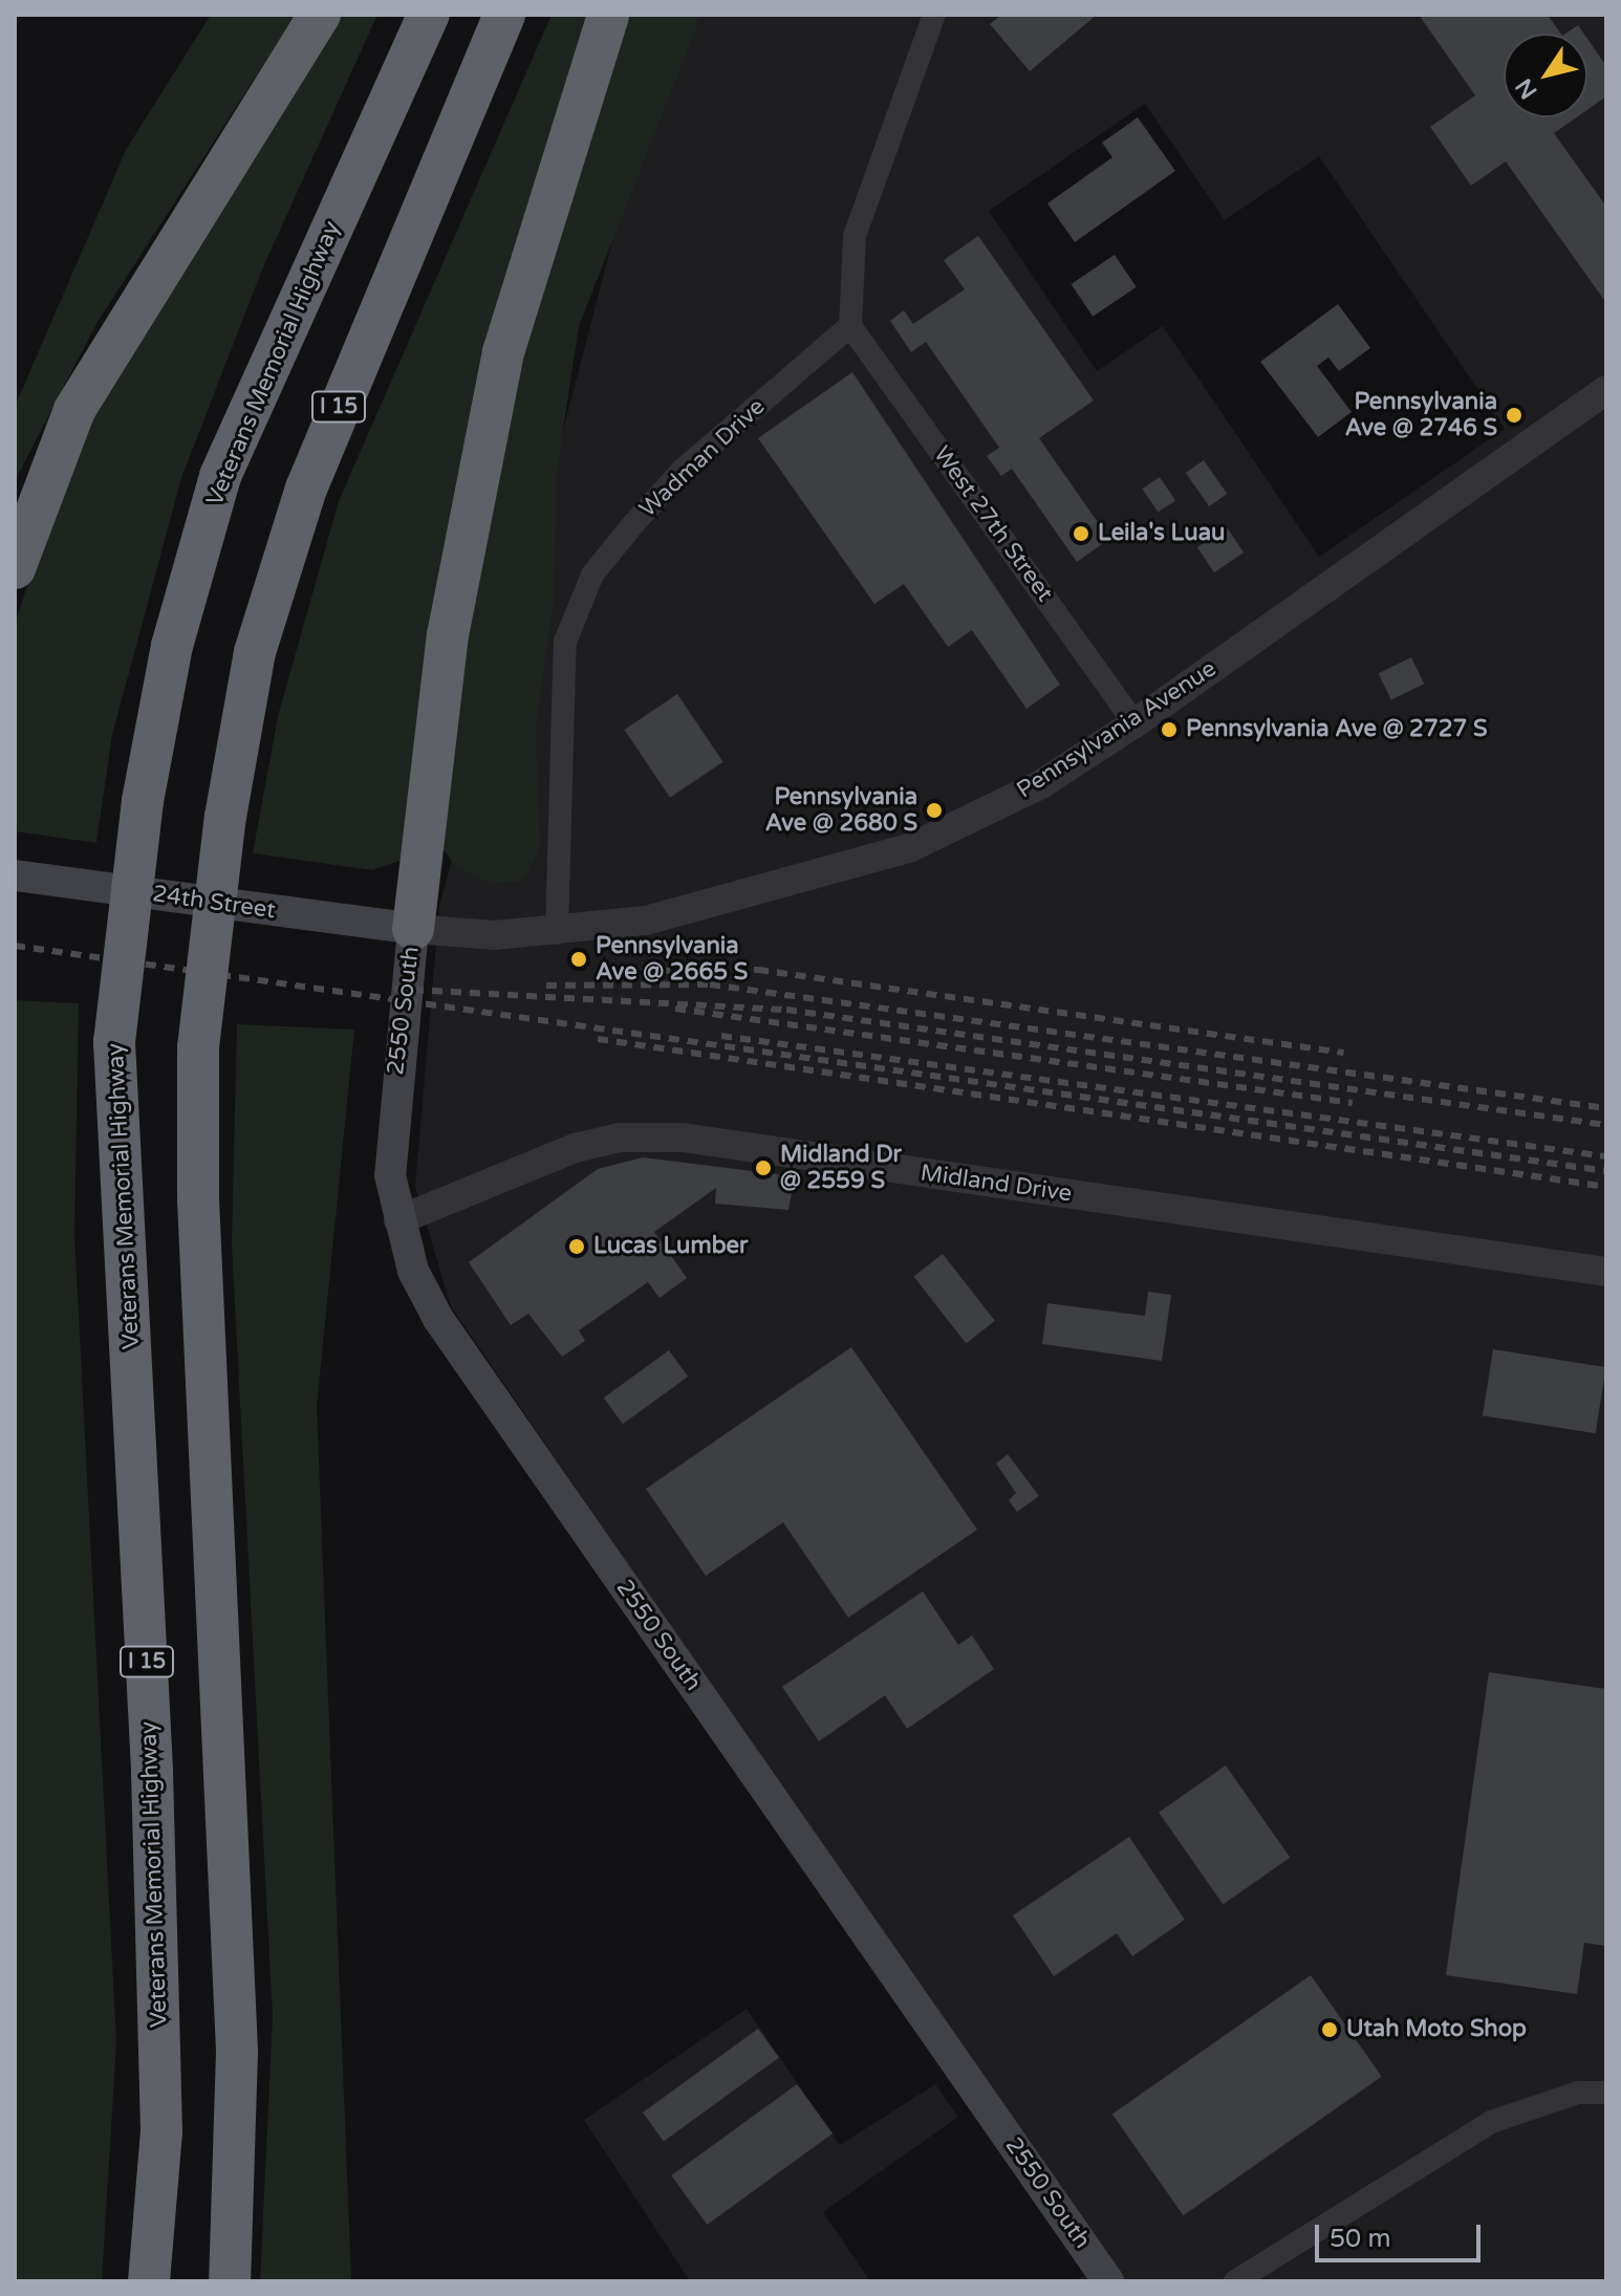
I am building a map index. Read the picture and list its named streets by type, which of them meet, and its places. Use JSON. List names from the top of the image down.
{
  "streets": {
    "highway": ["Veterans Memorial Highway", "I 15"],
    "main road": ["24th Street", "2550 South"],
    "street": [
      "Wadman Drive",
      "West 27th Street",
      "Pennsylvania Avenue",
      "Midland Drive"
    ]
  },
  "crossings": [
    ["Wadman Drive", "West 27th Street"],
    ["Wadman Drive", "Pennsylvania Avenue"],
    ["West 27th Street", "Pennsylvania Avenue"],
    ["Pennsylvania Avenue", "24th Street"],
    ["Pennsylvania Avenue", "2550 South"],
    ["24th Street", "2550 South"],
    ["2550 South", "Midland Drive"]
  ],
  "places": [
    "Pennsylvania Ave @ 2746 S",
    "Leila's Luau",
    "Pennsylvania Ave @ 2727 S",
    "Pennsylvania Ave @ 2680 S",
    "Pennsylvania Ave @ 2665 S",
    "Midland Dr @ 2559 S",
    "Lucas Lumber",
    "Utah Moto Shop"
  ],
  "scale_bar": "50 m",
  "north": "bottom left"
}
